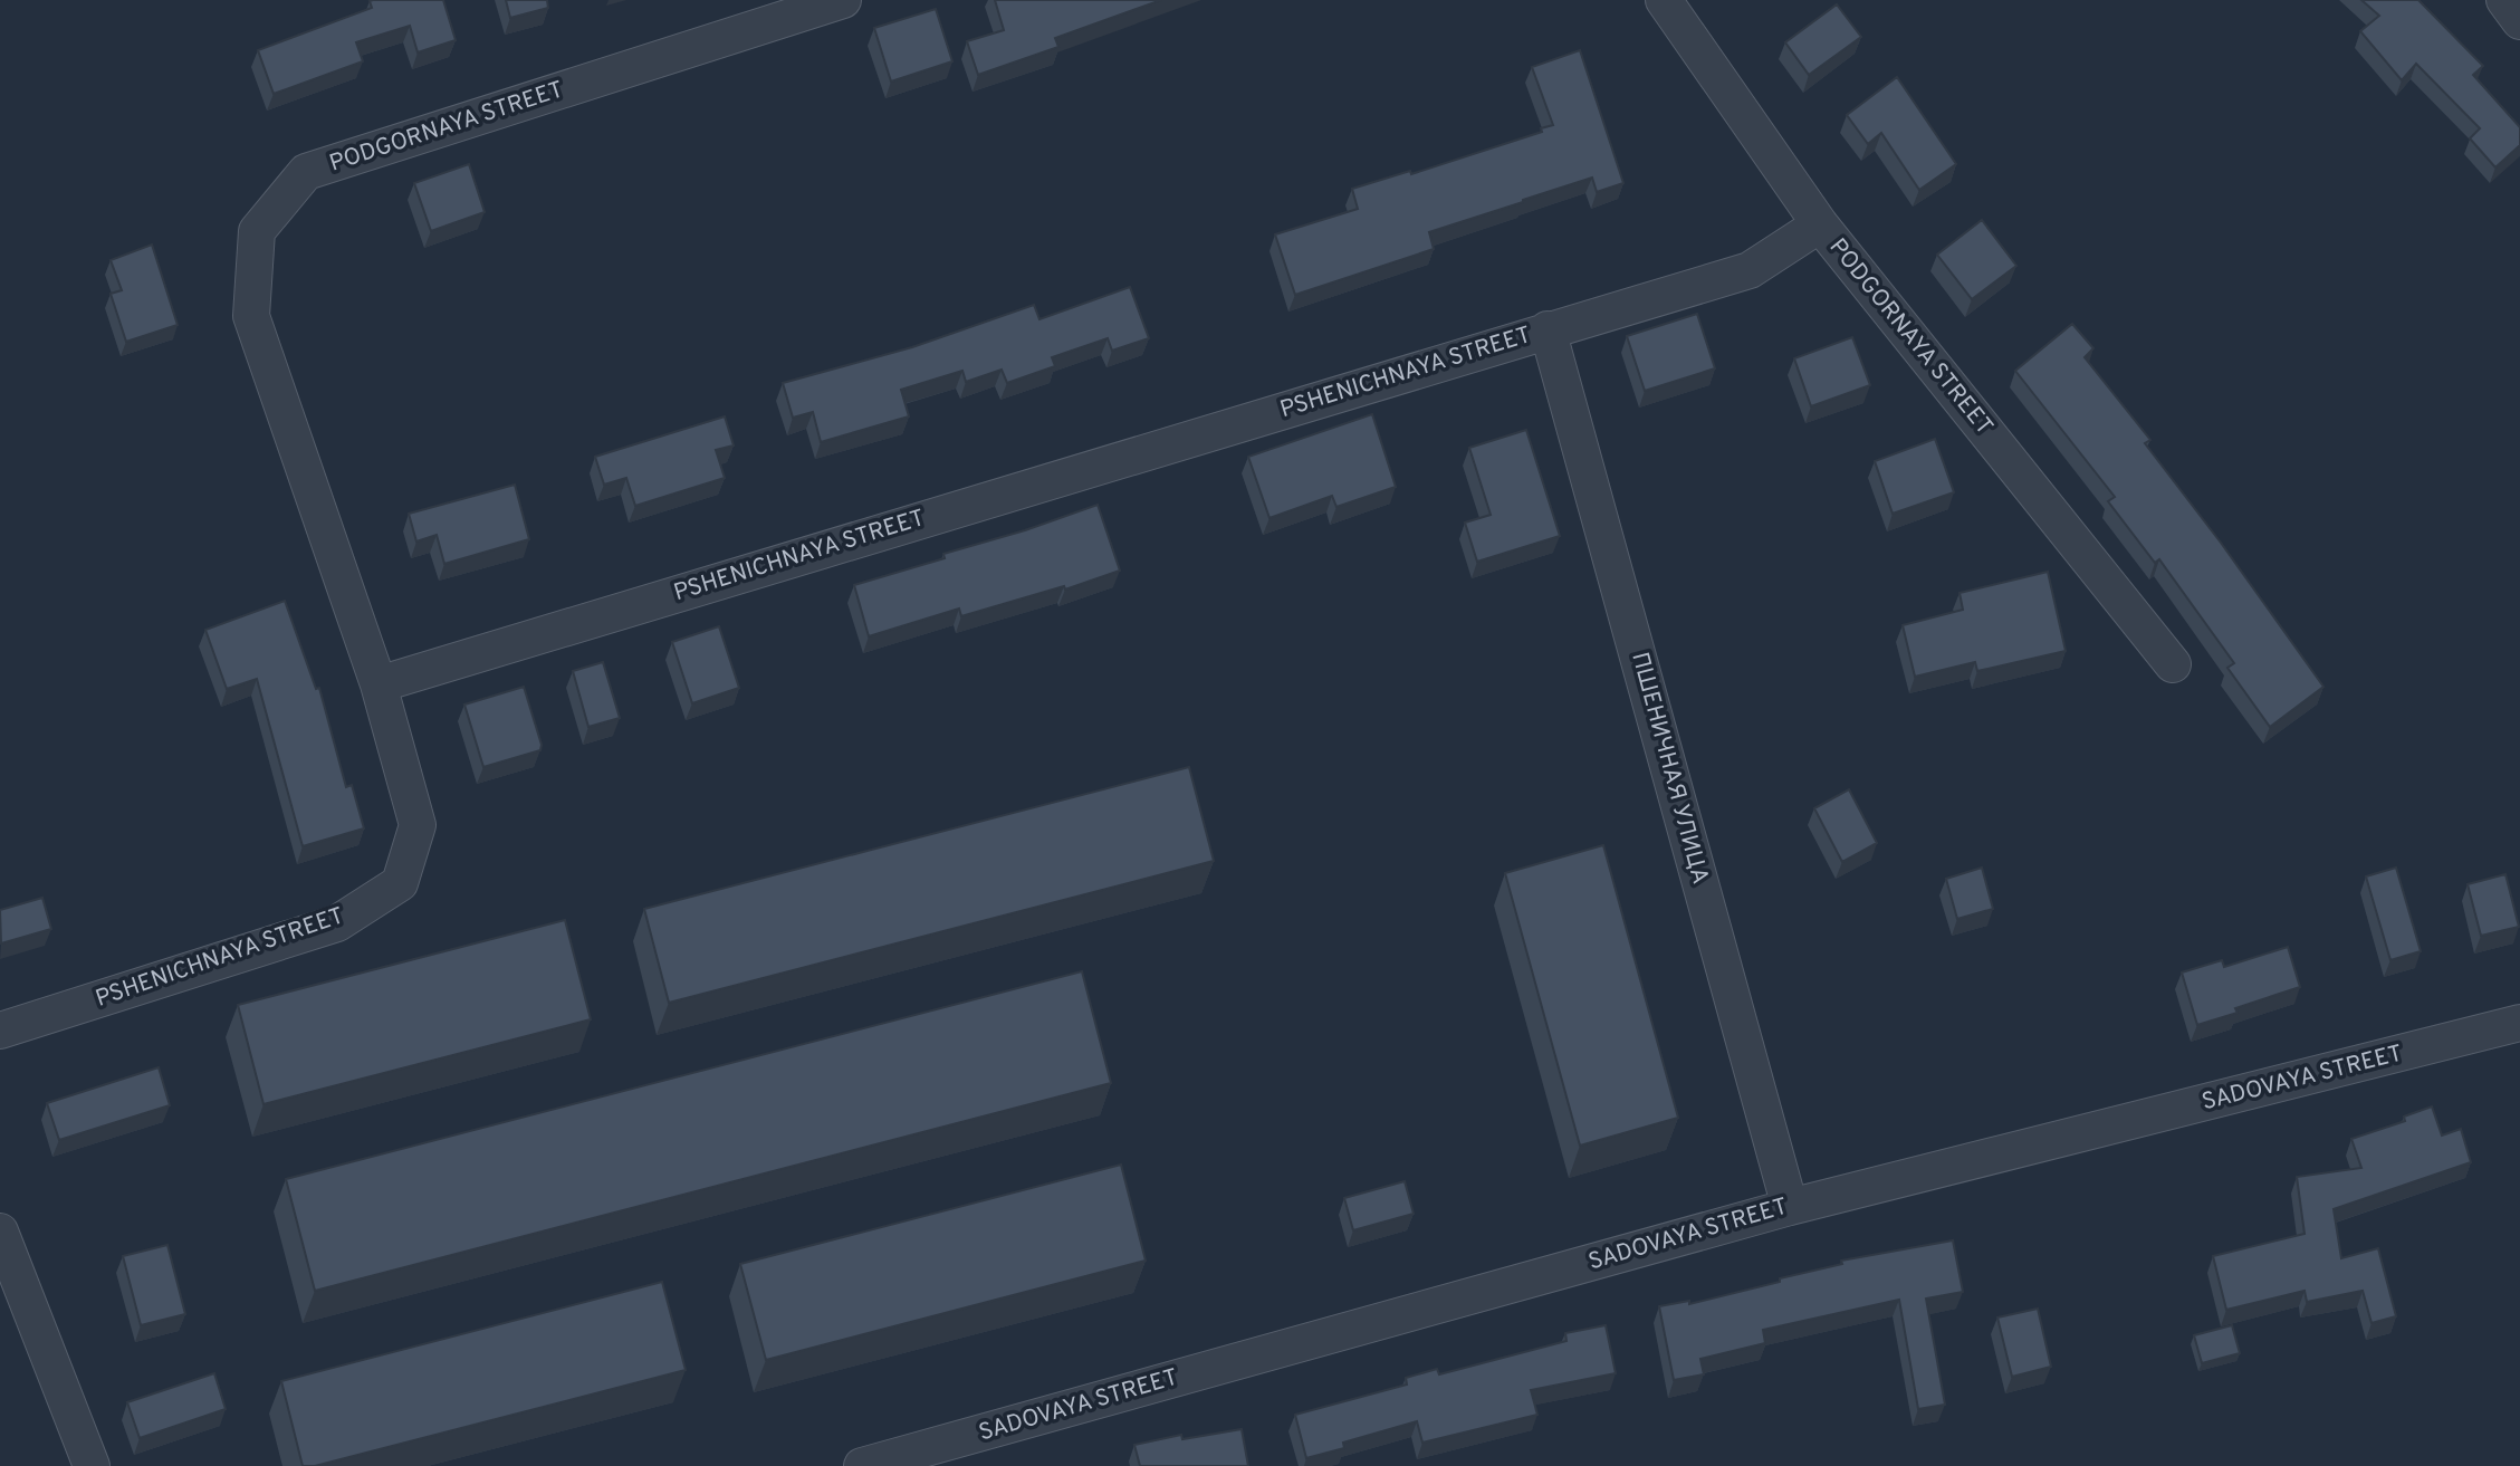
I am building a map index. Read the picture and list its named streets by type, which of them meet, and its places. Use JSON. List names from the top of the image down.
{
  "streets": {
    "street": [
      "PODGORNAYA STREET",
      "PSHENICHNAYA STREET",
      "ПШЕНИЧНАЯ УЛИЦА",
      "SADOVAYA STREET"
    ]
  },
  "crossings": [
    ["PODGORNAYA STREET", "PSHENICHNAYA STREET"],
    ["PSHENICHNAYA STREET", "ПШЕНИЧНАЯ УЛИЦА"],
    ["ПШЕНИЧНАЯ УЛИЦА", "SADOVAYA STREET"]
  ]
}
